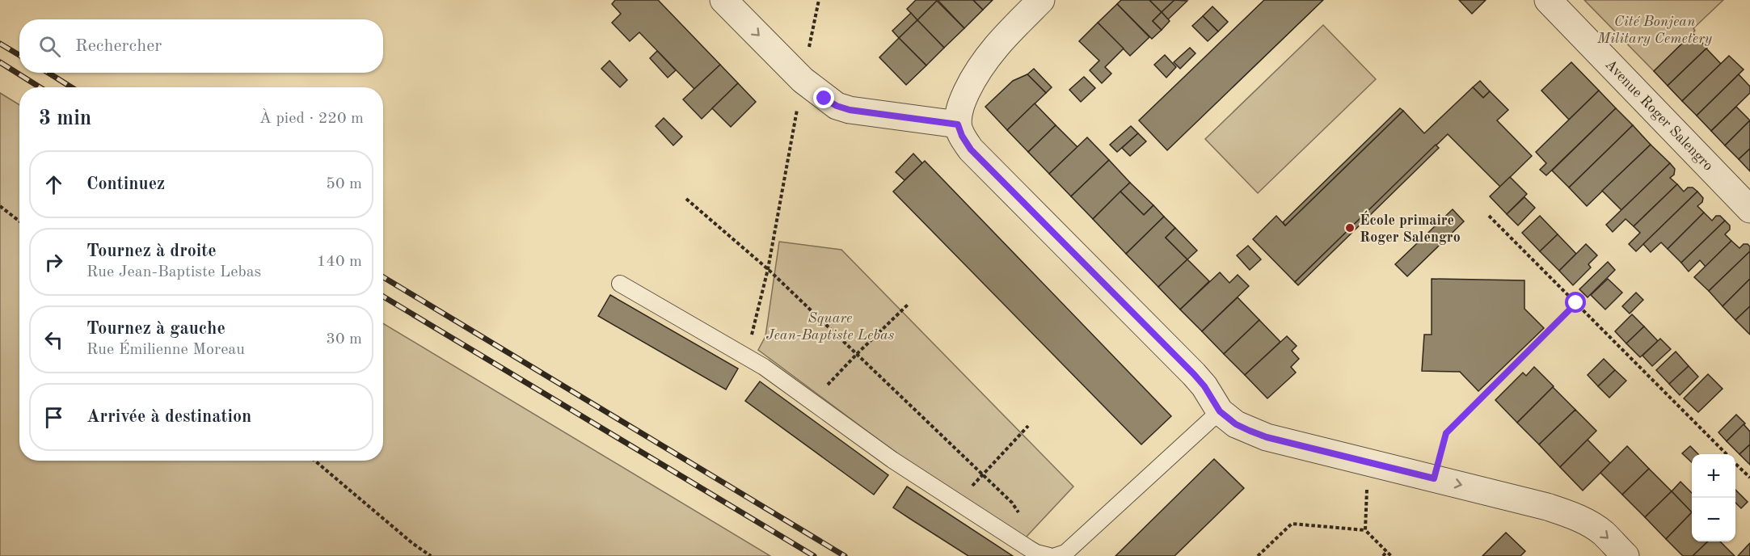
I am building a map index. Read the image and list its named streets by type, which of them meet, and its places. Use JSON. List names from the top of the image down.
{
  "streets": {
    "street": ["Avenue Roger Salengro"]
  },
  "parks": ["Cité Bonjean Military Cemetery", "Square Jean-Baptiste Lebas"],
  "places": ["École primaire Roger Salengro"],
  "page": {
    "search": "Rechercher",
    "heading": ["3 min", "À pied · 220 m"],
    "list": [
      ["Continuez", "50 m"],
      ["Tournez à droite", "Rue Jean-Baptiste Lebas", "140 m"],
      ["Tournez à gauche", "Rue Émilienne Moreau", "30 m"],
      "Arrivée à destination"
    ],
    "map_buttons": ["+", "−"]
  }
}
